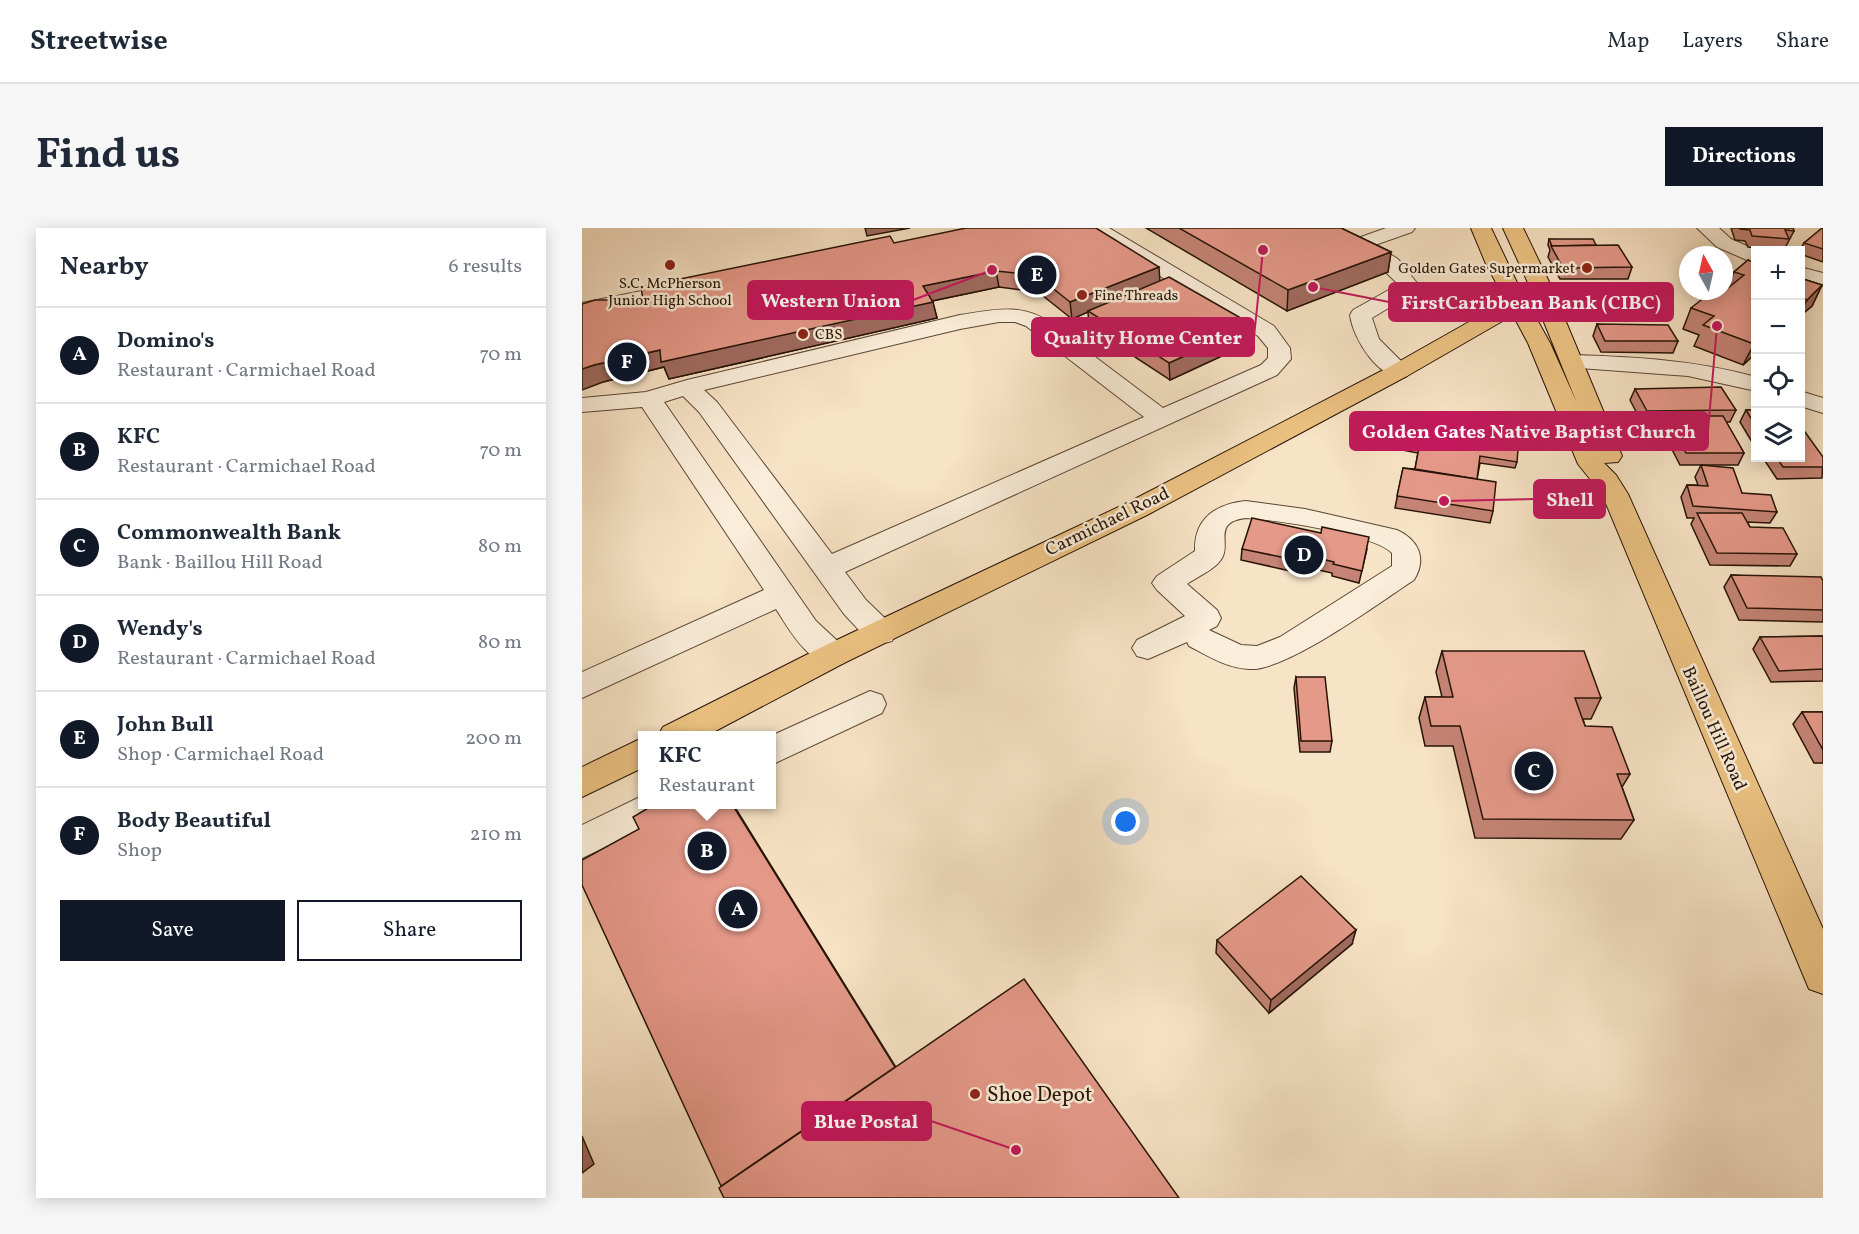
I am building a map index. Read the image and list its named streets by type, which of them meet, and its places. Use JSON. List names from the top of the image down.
{
  "streets": {
    "main road": ["Carmichael Road", "Baillou Hill Road"]
  },
  "crossings": [
    ["Carmichael Road", "Baillou Hill Road"]
  ],
  "places": [
    "Quality Home Center",
    "S.C. McPherson Junior High School",
    "Golden Gates Supermarket",
    "Western Union",
    "FirstCaribbean Bank (CIBC)",
    "Fine Threads",
    "Golden Gates Native Baptist Church",
    "CBS",
    "Shell",
    "Shoe Depot",
    "Blue Postal"
  ],
  "north": "top",
  "page": {
    "header": "Streetwise",
    "nav": ["Map", "Layers", "Share"],
    "title": "Find us",
    "buttons": [
      "Directions",
      ["Save", "Share"]
    ],
    "heading": ["Nearby", "6 results"],
    "map_buttons": ["+", "−"],
    "pins": [
      "E",
      "F",
      "D",
      "C",
      "B",
      "A"
    ],
    "list": [
      {
        "mark": "A",
        "name": "Domino's",
        "note": "Restaurant · Carmichael Road",
        "value": "70 m"
      },
      {
        "mark": "B",
        "name": "KFC",
        "note": "Restaurant · Carmichael Road",
        "value": "70 m"
      },
      {
        "mark": "C",
        "name": "Commonwealth Bank",
        "note": "Bank · Baillou Hill Road",
        "value": "80 m"
      },
      {
        "mark": "D",
        "name": "Wendy's",
        "note": "Restaurant · Carmichael Road",
        "value": "80 m"
      },
      {
        "mark": "E",
        "name": "John Bull",
        "note": "Shop · Carmichael Road",
        "value": "200 m"
      },
      {
        "mark": "F",
        "name": "Body Beautiful",
        "note": "Shop",
        "value": "210 m"
      }
    ],
    "popup": ["KFC", "Restaurant"]
  }
}
